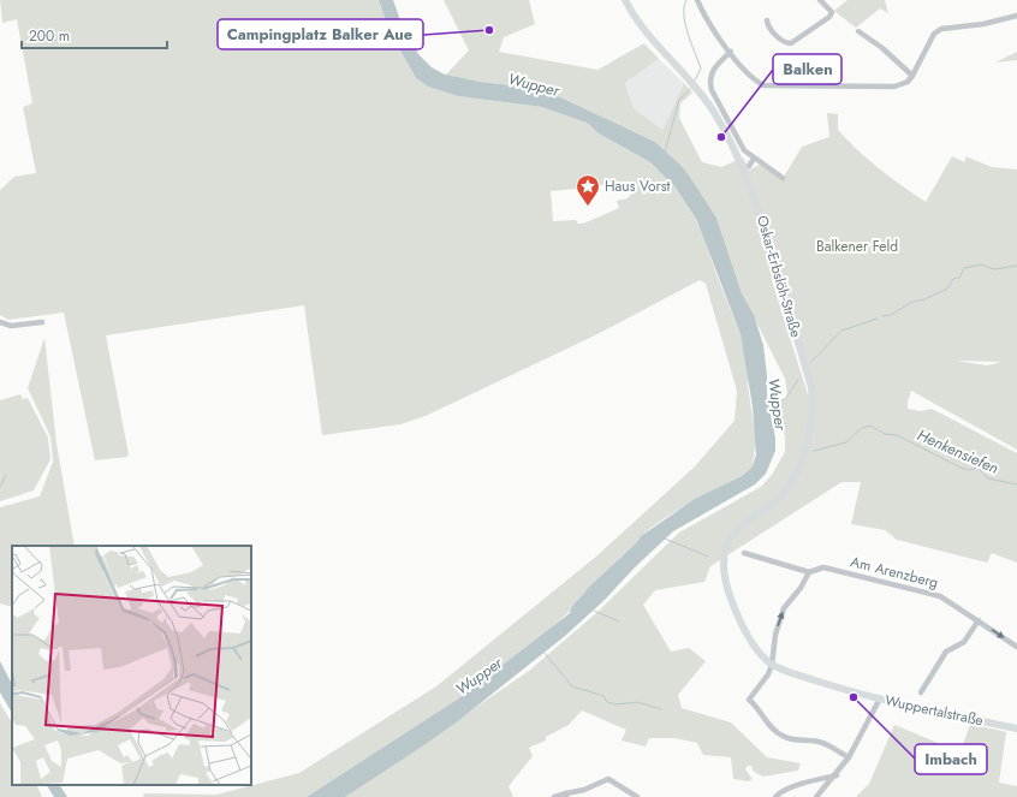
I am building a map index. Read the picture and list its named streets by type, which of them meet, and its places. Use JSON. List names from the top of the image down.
{
  "streets": {
    "main road": ["Oskar-Erbslöh-Straße", "Wuppertalstraße"],
    "street": ["Am Arenzberg"]
  },
  "crossings": [
    ["Oskar-Erbslöh-Straße", "Wuppertalstraße"]
  ],
  "water": ["Wupper", "Henkensiefen"],
  "parks": ["Balkener Feld"],
  "places": {
    "other": ["Campingplatz Balker Aue", "Balken", "Imbach"],
    "place": ["Haus Vorst"]
  },
  "scale_bar": "200 m"
}
